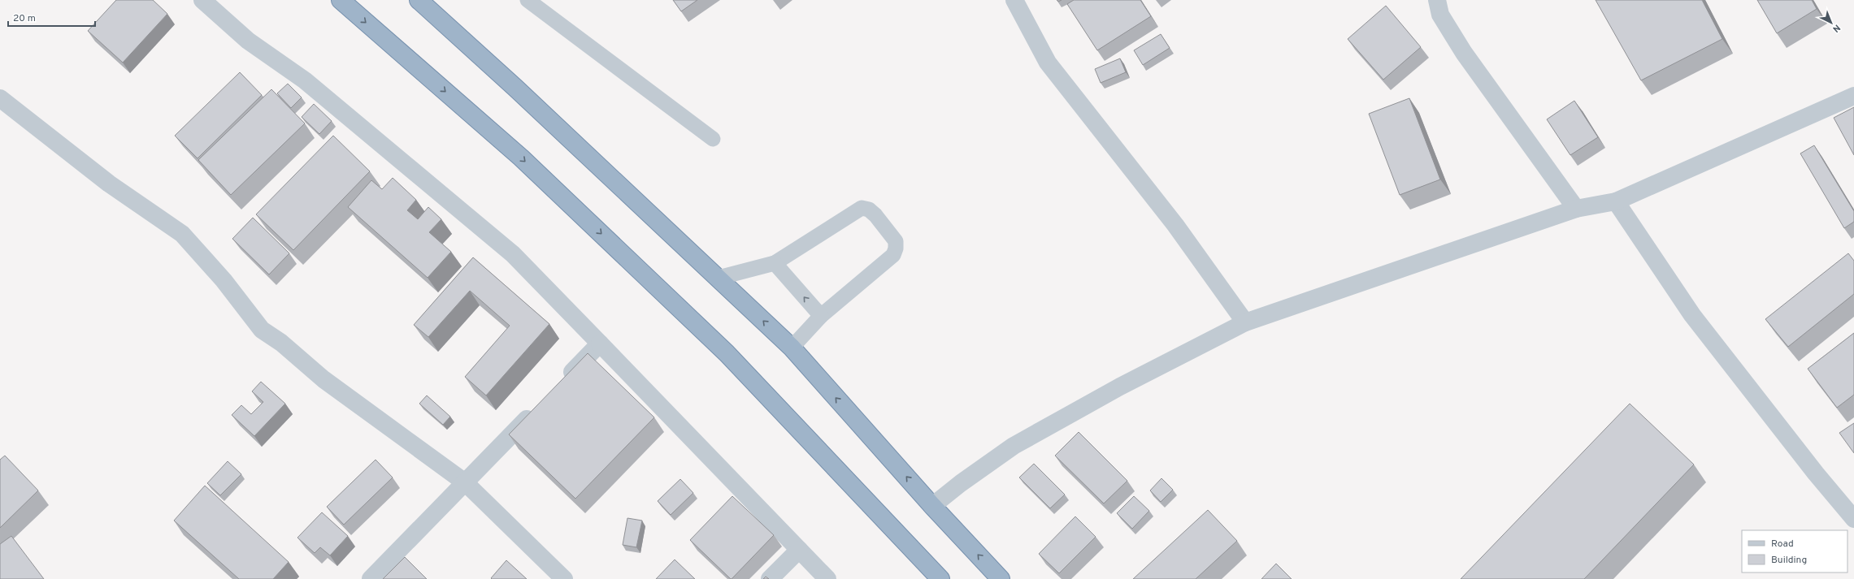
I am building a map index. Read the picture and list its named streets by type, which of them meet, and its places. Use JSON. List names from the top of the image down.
{
  "legend": ["Road", "Building"],
  "scale_bar": "20 m",
  "north": "bottom right"
}
